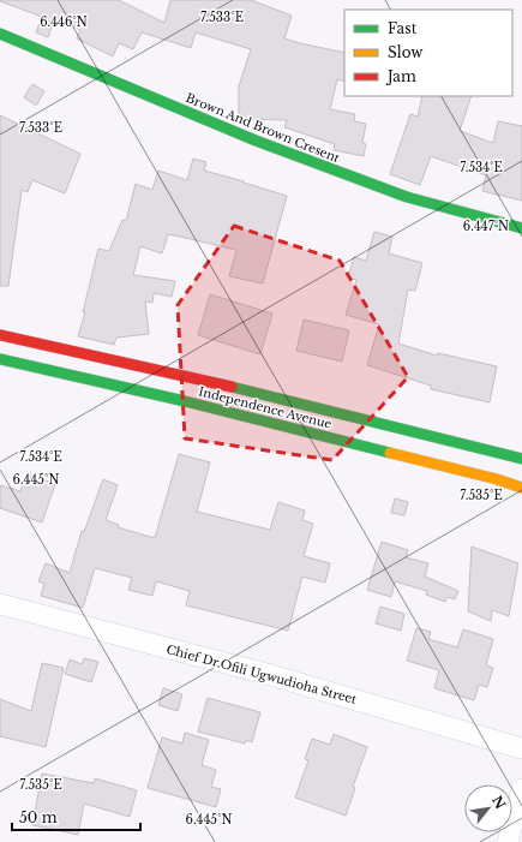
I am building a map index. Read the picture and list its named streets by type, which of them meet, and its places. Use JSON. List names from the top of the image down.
{
  "streets": {
    "main road": ["Brown And Brown Cresent", "Independence Avenue"],
    "street": ["Chief Dr.Ofili Ugwudioha Street"]
  },
  "legend": ["Fast", "Slow", "Jam"],
  "scale_bar": "50 m",
  "north": "top right",
  "coordinates": [
    "7.533°E",
    "6.446°N",
    "7.534°E",
    "6.447°N",
    "6.445°N",
    "7.535°E"
  ]
}
